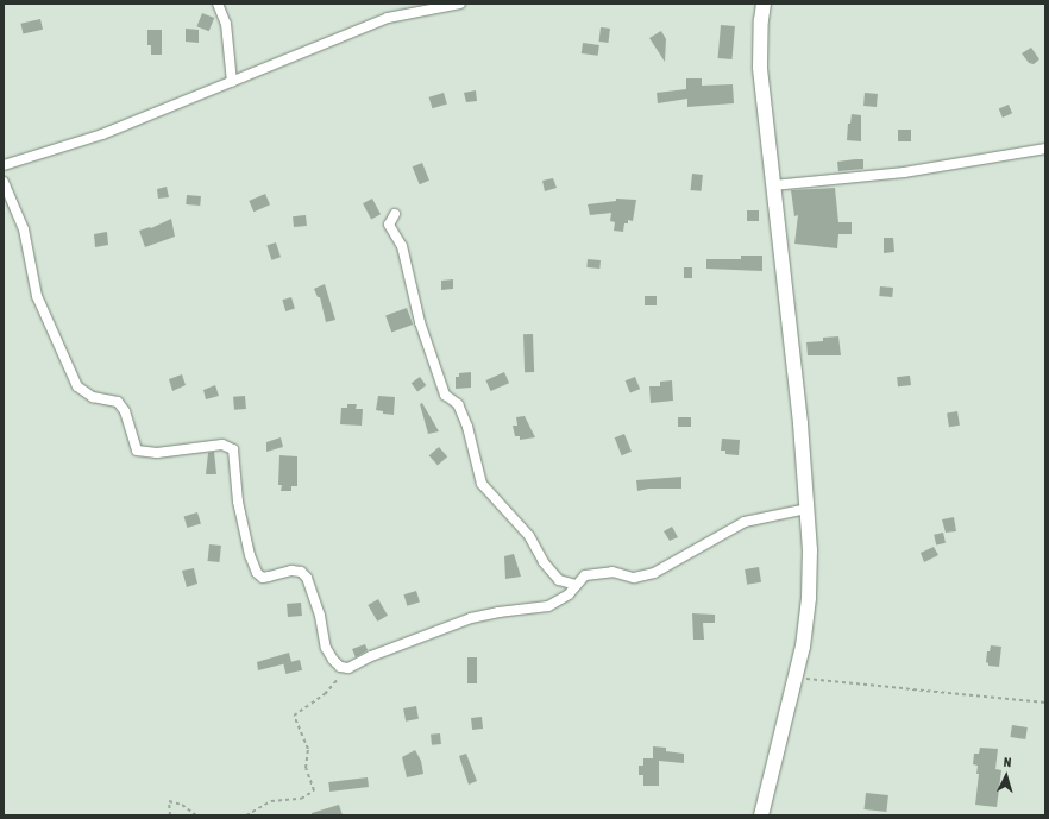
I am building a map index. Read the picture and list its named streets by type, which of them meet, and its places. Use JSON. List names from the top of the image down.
{
  "north": "top"
}
